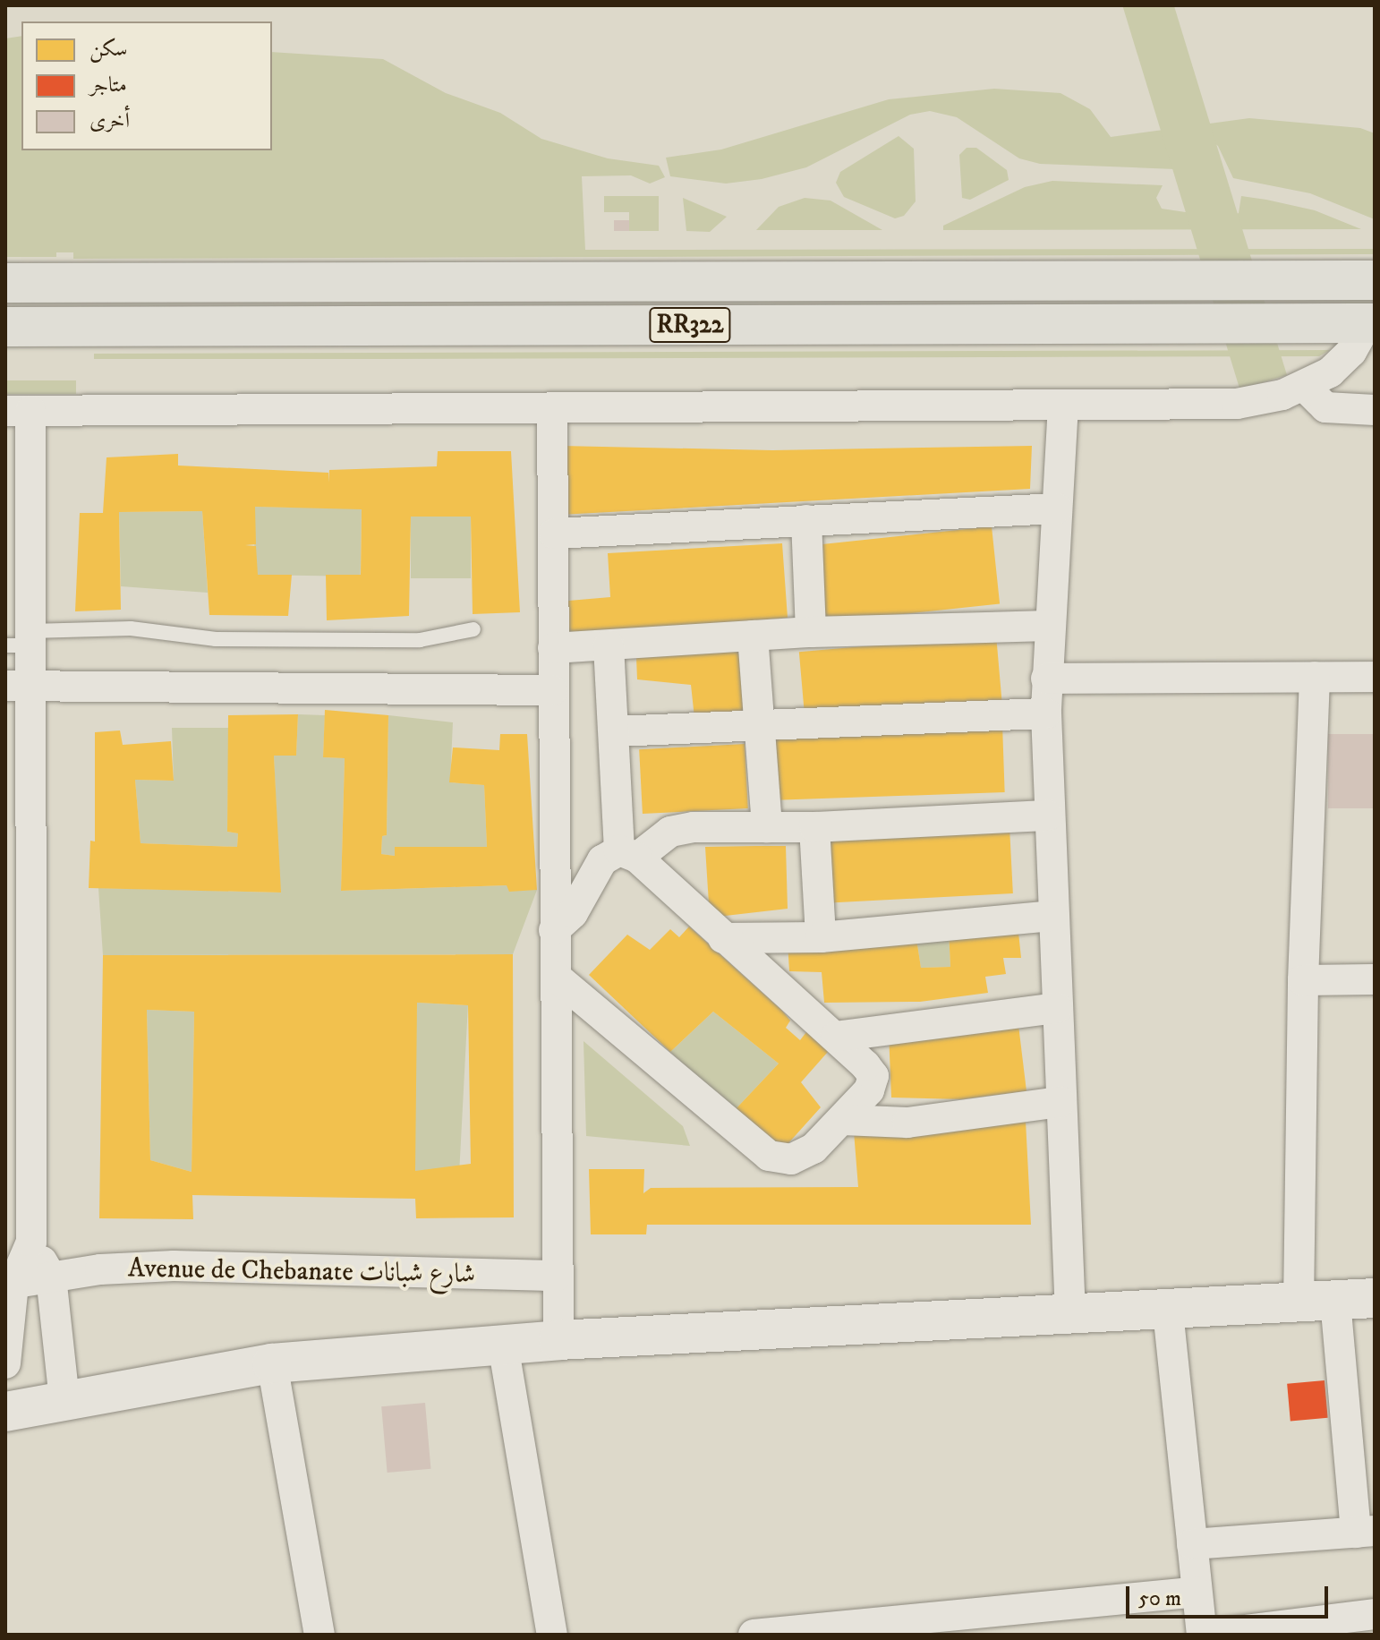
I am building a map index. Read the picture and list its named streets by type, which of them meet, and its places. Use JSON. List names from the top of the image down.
{
  "streets": {
    "main road": ["RR322"],
    "street": ["Avenue de Chebanate شارع شبانات"]
  },
  "legend": ["سكن", "متاجر", "أخرى"],
  "scale_bar": "50 m"
}
